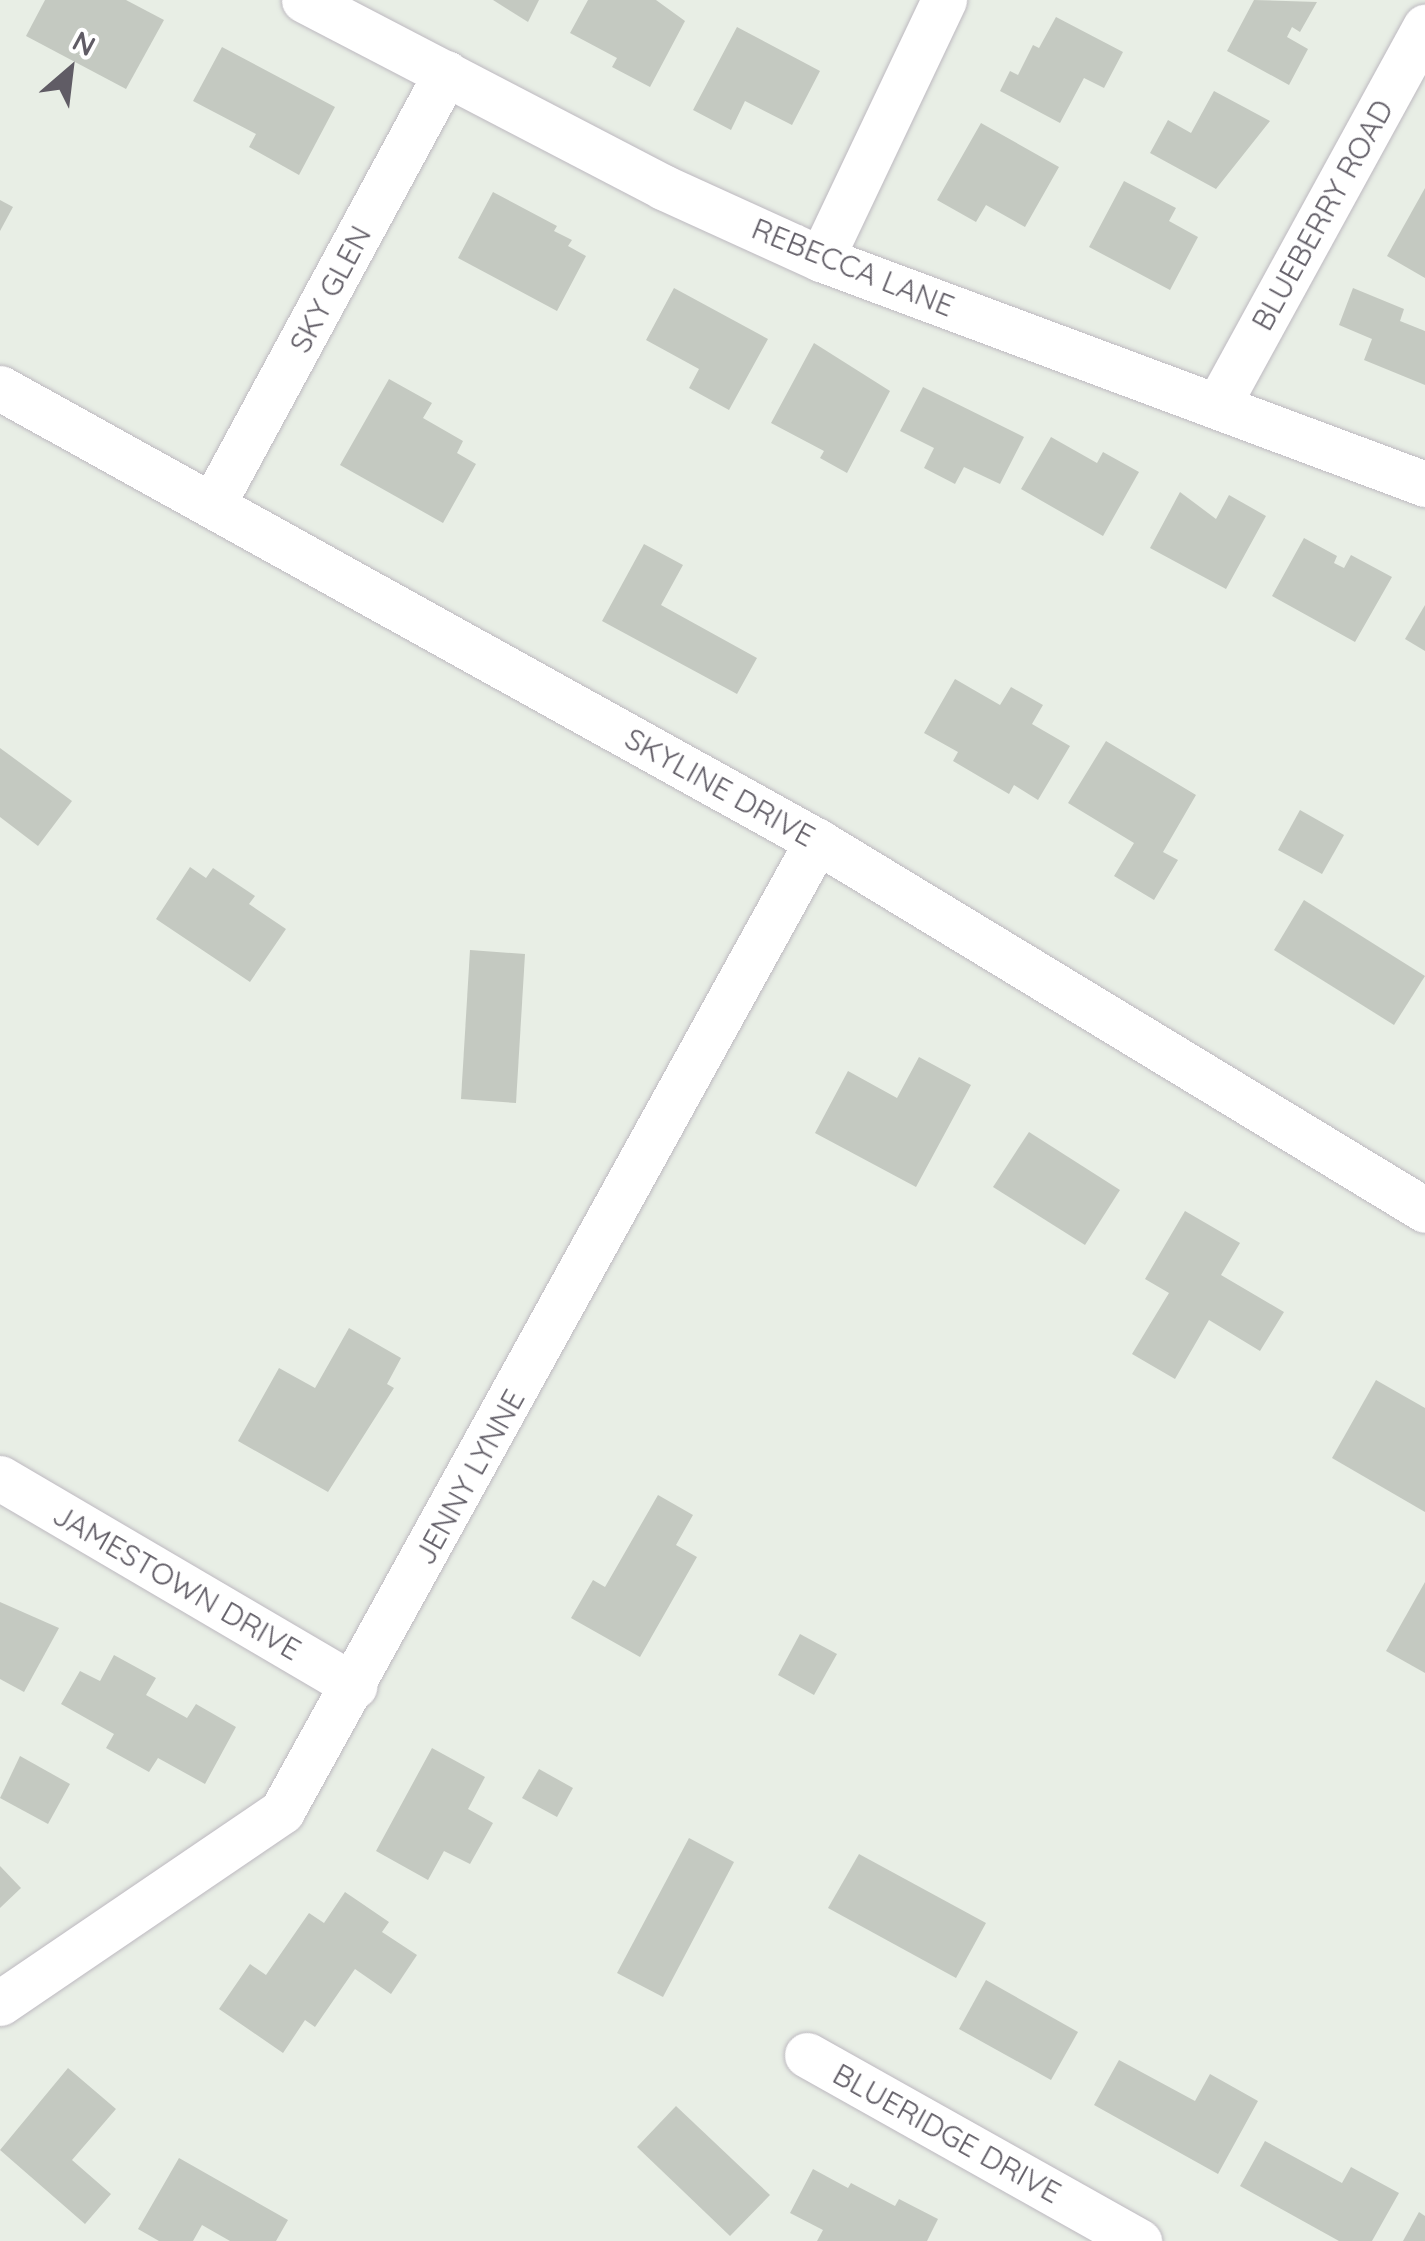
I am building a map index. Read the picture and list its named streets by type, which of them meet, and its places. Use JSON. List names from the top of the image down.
{
  "streets": {
    "street": [
      "BLUEBERRY ROAD",
      "REBECCA LANE",
      "SKY GLEN",
      "SKYLINE DRIVE",
      "JENNY LYNNE",
      "JAMESTOWN DRIVE",
      "BLUERIDGE DRIVE"
    ]
  },
  "crossings": [
    ["BLUEBERRY ROAD", "REBECCA LANE"],
    ["REBECCA LANE", "SKY GLEN"],
    ["SKY GLEN", "SKYLINE DRIVE"],
    ["SKYLINE DRIVE", "JENNY LYNNE"],
    ["JENNY LYNNE", "JAMESTOWN DRIVE"]
  ],
  "north": "top right"
}
